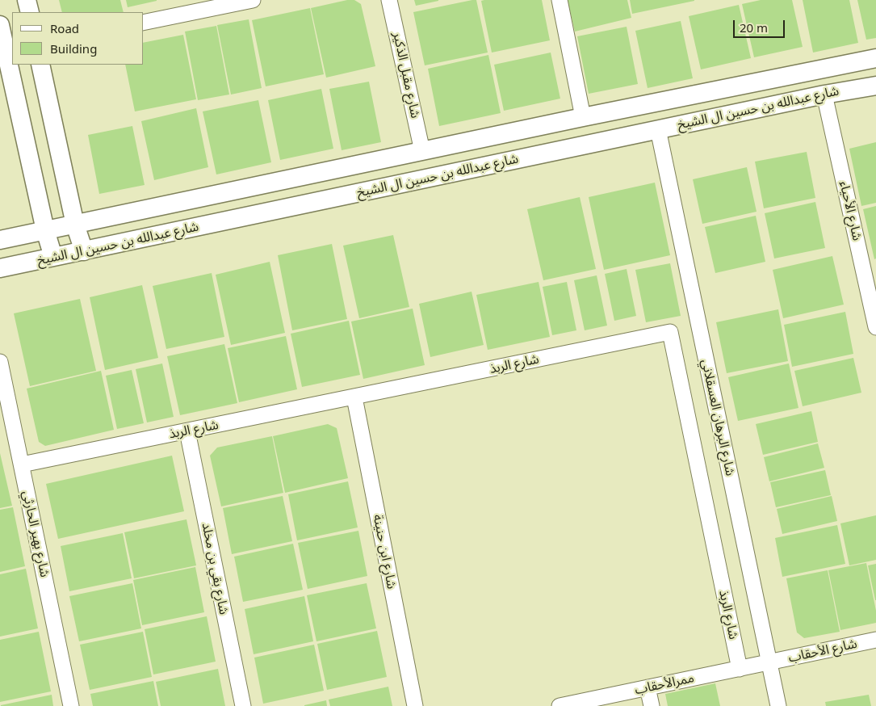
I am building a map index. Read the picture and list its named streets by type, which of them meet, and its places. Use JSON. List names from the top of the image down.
{
  "streets": {
    "street": [
      "شارع مقبل الذكير",
      "شارع عبدالله بن حسين ال الشيخ",
      "شارع الأحياء",
      "شارع الربذ",
      "شارع البرهان العسقلاني",
      "شارع بهير الحارثي",
      "شارع ابن حنينة",
      "شارع بقي بن مخلد",
      "شارع الأحقاب",
      "ممرالأحقاب"
    ]
  },
  "crossings": [
    ["شارع مقبل الذكير", "شارع عبدالله بن حسين ال الشيخ"],
    ["شارع عبدالله بن حسين ال الشيخ", "شارع الأحياء"],
    ["شارع عبدالله بن حسين ال الشيخ", "شارع البرهان العسقلاني"],
    ["شارع الربذ", "شارع بهير الحارثي"],
    ["شارع الربذ", "شارع ابن حنينة"],
    ["شارع الربذ", "شارع بقي بن مخلد"],
    ["شارع الربذ", "ممرالأحقاب"],
    ["شارع البرهان العسقلاني", "شارع الأحقاب"],
    ["شارع البرهان العسقلاني", "ممرالأحقاب"],
    ["شارع الأحقاب", "ممرالأحقاب"]
  ],
  "legend": ["Road", "Building"],
  "scale_bar": "20 m"
}
